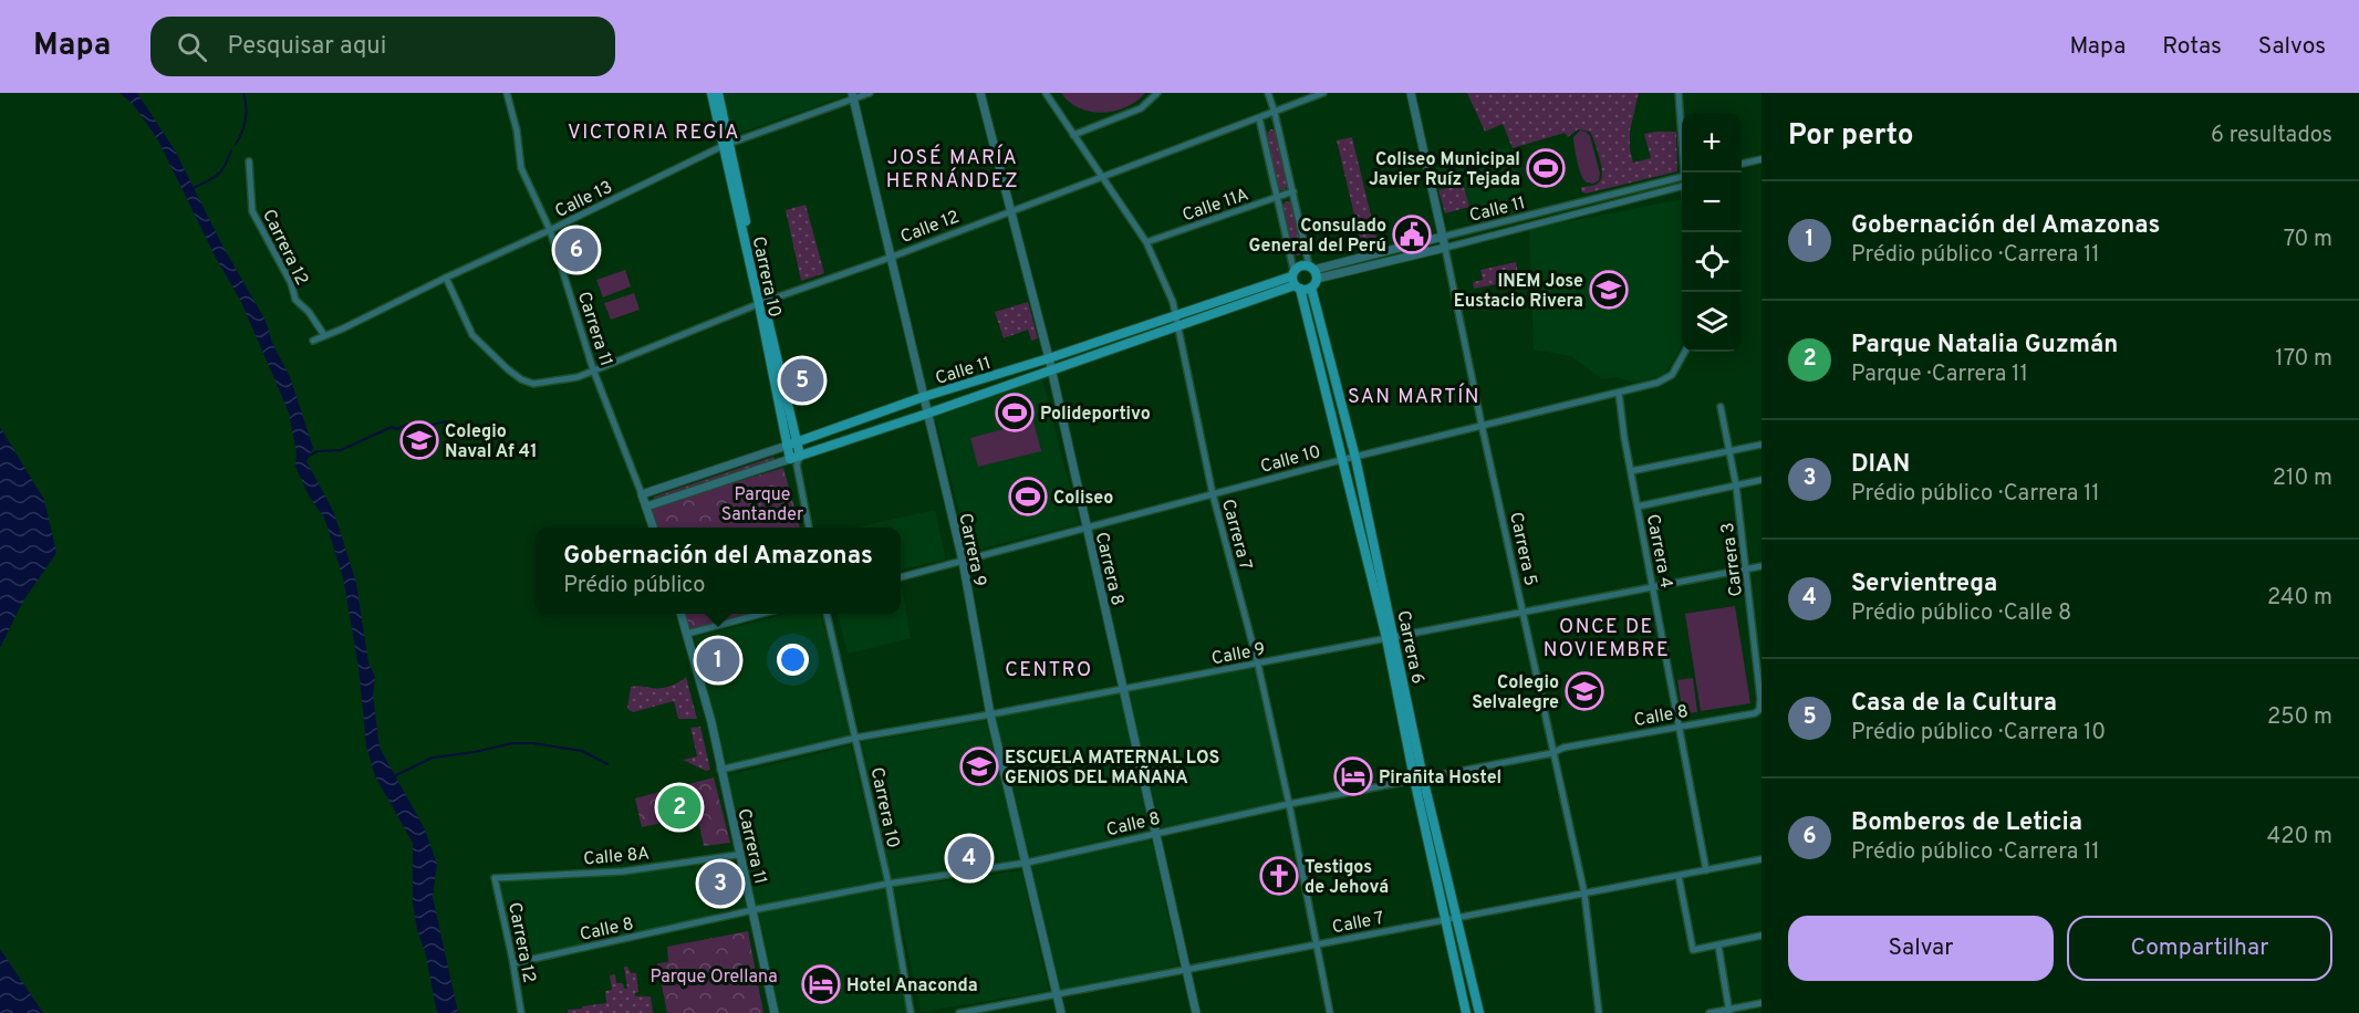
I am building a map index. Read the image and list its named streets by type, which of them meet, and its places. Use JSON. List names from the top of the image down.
{
  "streets": {
    "main road": ["Calle 11", "Carrera 10", "Carrera 6"],
    "street": [
      "Calle 13",
      "Calle 11A",
      "Calle 12",
      "Carrera 12",
      "Carrera 11",
      "Calle 10",
      "Carrera 7",
      "Carrera 5",
      "Carrera 9",
      "Carrera 4",
      "Carrera 3",
      "Carrera 8",
      "Calle 9",
      "Calle 8",
      "Calle 8A",
      "Calle 7"
    ]
  },
  "crossings": [
    ["Calle 13", "Calle 12"],
    ["Calle 13", "Carrera 12"],
    ["Calle 13", "Carrera 10"],
    ["Calle 13", "Carrera 11"],
    ["Calle 13", "Carrera 9"],
    ["Calle 11A", "Carrera 7"],
    ["Calle 11A", "Carrera 6"],
    ["Calle 11", "Carrera 10"],
    ["Calle 11", "Carrera 11"],
    ["Calle 11", "Carrera 7"],
    ["Calle 11", "Carrera 5"],
    ["Calle 11", "Carrera 9"],
    ["Calle 11", "Carrera 8"],
    ["Calle 11", "Carrera 6"],
    ["Calle 12", "Carrera 10"],
    ["Calle 12", "Carrera 11"],
    ["Calle 12", "Carrera 7"],
    ["Calle 12", "Carrera 9"],
    ["Calle 12", "Carrera 8"],
    ["Calle 12", "Carrera 6"],
    ["Carrera 12", "Calle 8"],
    ["Carrera 12", "Calle 8A"],
    ["Carrera 10", "Calle 9"],
    ["Carrera 10", "Calle 8"],
    ["Carrera 11", "Calle 9"],
    ["Carrera 11", "Calle 8"],
    ["Carrera 11", "Calle 8A"],
    ["Calle 10", "Carrera 7"],
    ["Calle 10", "Carrera 5"],
    ["Calle 10", "Carrera 9"],
    ["Calle 10", "Carrera 4"],
    ["Calle 10", "Carrera 8"],
    ["Calle 10", "Carrera 6"],
    ["Carrera 7", "Calle 9"],
    ["Carrera 7", "Calle 8"],
    ["Carrera 7", "Calle 7"],
    ["Carrera 5", "Calle 9"],
    ["Carrera 5", "Calle 8"],
    ["Carrera 5", "Calle 7"],
    ["Carrera 9", "Calle 9"],
    ["Carrera 9", "Calle 8"],
    ["Carrera 9", "Calle 7"],
    ["Carrera 4", "Calle 9"],
    ["Carrera 4", "Calle 8"],
    ["Carrera 4", "Calle 7"],
    ["Carrera 3", "Calle 9"],
    ["Carrera 3", "Calle 8"],
    ["Carrera 8", "Calle 9"],
    ["Carrera 8", "Calle 8"],
    ["Carrera 8", "Calle 7"],
    ["Carrera 6", "Calle 9"],
    ["Carrera 6", "Calle 8"],
    ["Carrera 6", "Calle 7"]
  ],
  "districts": [
    "VICTORIA REGIA",
    "JOSÉ MARÍA HERNÁNDEZ",
    "SAN MARTÍN",
    "ONCE DE NOVIEMBRE",
    "CENTRO"
  ],
  "parks": ["Parque Santander", "Parque Orellana"],
  "places": {
    "sports": ["Coliseo Municipal Javier Ruíz Tejada", "Polideportivo", "Coliseo"],
    "public building": ["Consulado General del Perú"],
    "school or university": [
      "INEM Jose Eustacio Rivera",
      "Colegio Naval Af 41",
      "Colegio Selvalegre",
      "ESCUELA MATERNAL LOS GENIOS DEL MAÑANA"
    ],
    "hotel": ["Pirañita Hostel", "Hotel Anaconda"],
    "church": ["Testigos de Jehová"]
  },
  "page": {
    "header": "Mapa",
    "search": "Pesquisar aqui",
    "nav": ["Mapa", "Rotas", "Salvos"],
    "heading": ["Por perto", "6 resultados"],
    "map_buttons": ["+", "−"],
    "list": [
      {
        "mark": "1",
        "name": "Gobernación del Amazonas",
        "note": "Prédio público · Carrera 11",
        "value": "70 m"
      },
      {
        "mark": "2",
        "name": "Parque Natalia Guzmán",
        "note": "Parque · Carrera 11",
        "value": "170 m"
      },
      {
        "mark": "3",
        "name": "DIAN",
        "note": "Prédio público · Carrera 11",
        "value": "210 m"
      },
      {
        "mark": "4",
        "name": "Servientrega",
        "note": "Prédio público · Calle 8",
        "value": "240 m"
      },
      {
        "mark": "5",
        "name": "Casa de la Cultura",
        "note": "Prédio público · Carrera 10",
        "value": "250 m"
      },
      {
        "mark": "6",
        "name": "Bomberos de Leticia",
        "note": "Prédio público · Carrera 11",
        "value": "420 m"
      }
    ],
    "pins": [
      "6",
      "5",
      "1",
      "2",
      "4",
      "3"
    ],
    "popup": ["Gobernación del Amazonas", "Prédio público"],
    "buttons": ["Salvar", "Compartilhar"]
  }
}
